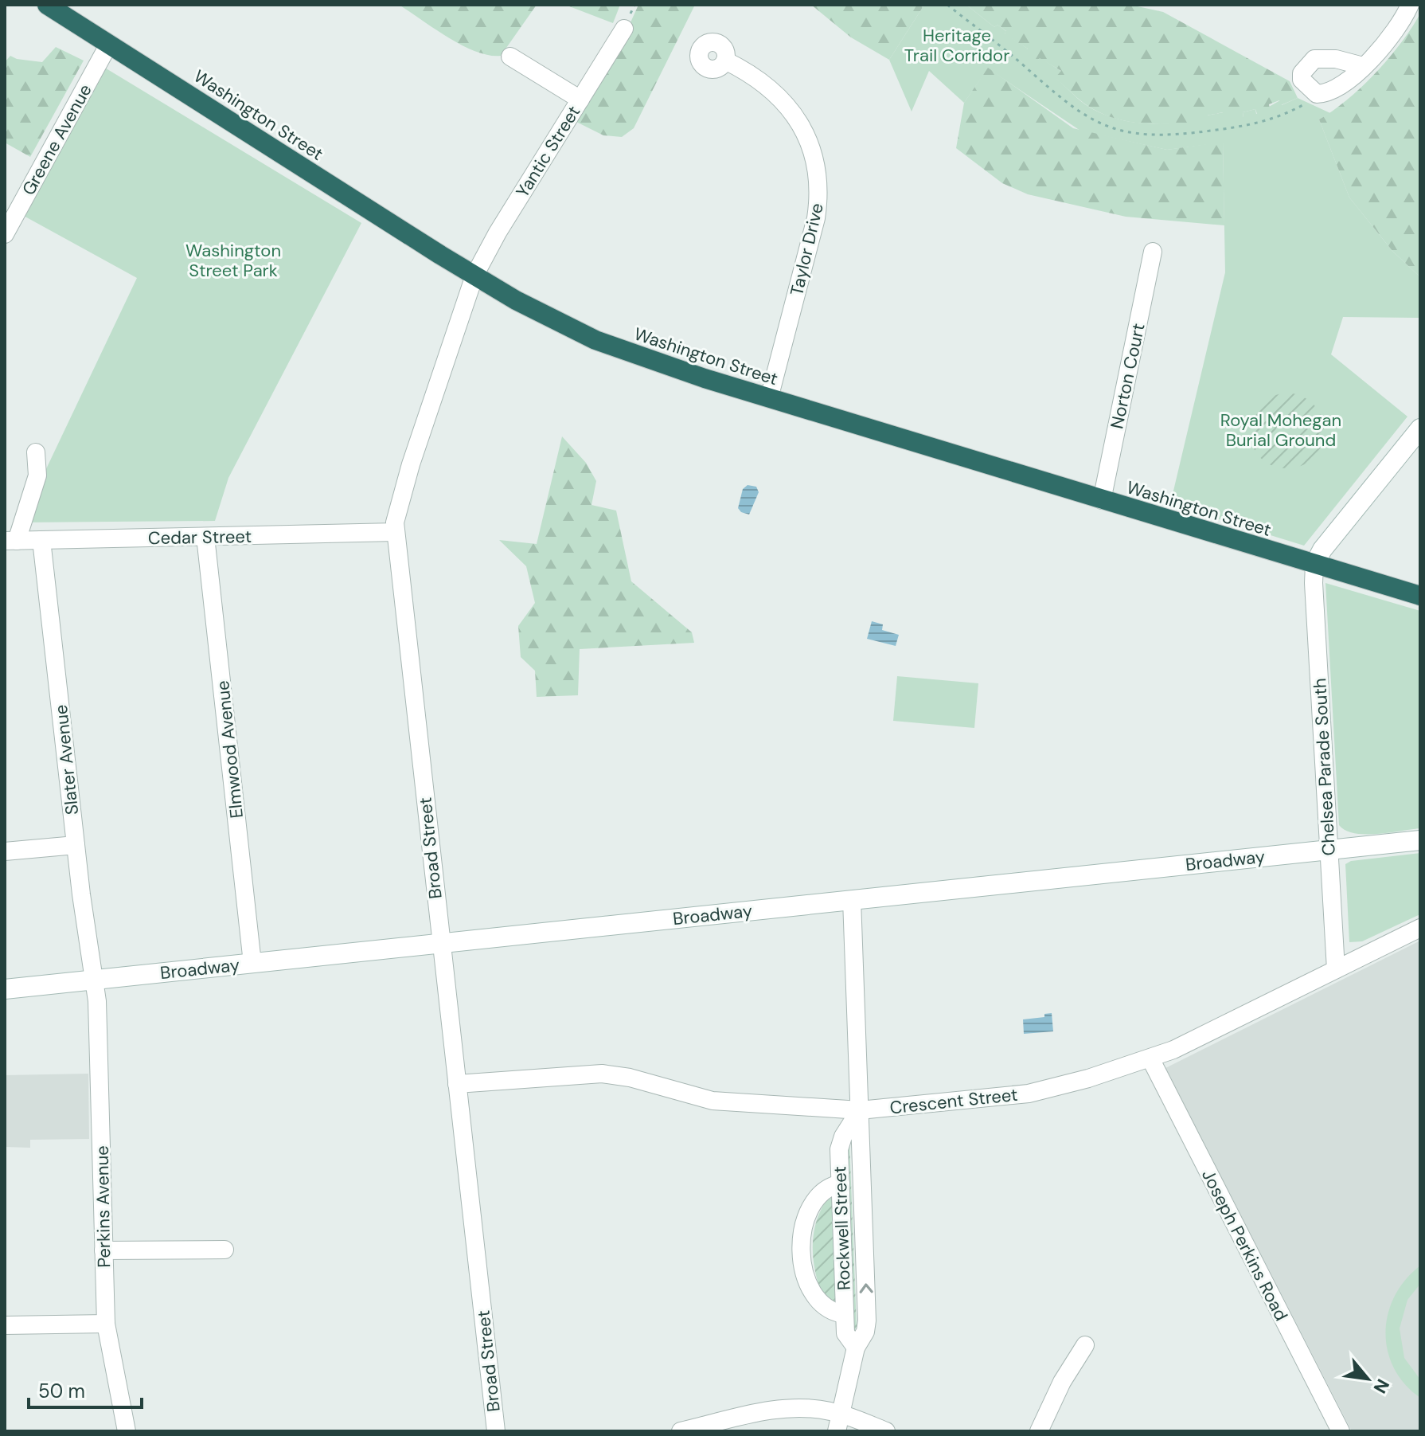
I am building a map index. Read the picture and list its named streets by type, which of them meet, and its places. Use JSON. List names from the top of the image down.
{
  "streets": {
    "highway": ["Washington Street"],
    "main road": ["Broadway"],
    "street": [
      "Greene Avenue",
      "Yantic Street",
      "Taylor Drive",
      "Norton Court",
      "Cedar Street",
      "Elmwood Avenue",
      "Slater Avenue",
      "Chelsea Parade South",
      "Broad Street",
      "Crescent Street",
      "Perkins Avenue",
      "Rockwell Street",
      "Joseph Perkins Road"
    ]
  },
  "crossings": [
    ["Washington Street", "Greene Avenue"],
    ["Washington Street", "Yantic Street"],
    ["Washington Street", "Taylor Drive"],
    ["Washington Street", "Norton Court"],
    ["Washington Street", "Chelsea Parade South"],
    ["Washington Street", "Broad Street"],
    ["Yantic Street", "Broad Street"],
    ["Cedar Street", "Elmwood Avenue"],
    ["Cedar Street", "Slater Avenue"],
    ["Cedar Street", "Broad Street"],
    ["Elmwood Avenue", "Broadway"],
    ["Slater Avenue", "Broadway"],
    ["Slater Avenue", "Perkins Avenue"],
    ["Chelsea Parade South", "Broadway"],
    ["Chelsea Parade South", "Crescent Street"],
    ["Broad Street", "Broadway"],
    ["Broad Street", "Crescent Street"],
    ["Broadway", "Perkins Avenue"],
    ["Broadway", "Rockwell Street"],
    ["Crescent Street", "Rockwell Street"],
    ["Crescent Street", "Joseph Perkins Road"]
  ],
  "parks": ["Heritage Trail Corridor", "Washington Street Park", "Royal Mohegan Burial Ground"],
  "scale_bar": "50 m",
  "north": "bottom right"
}
